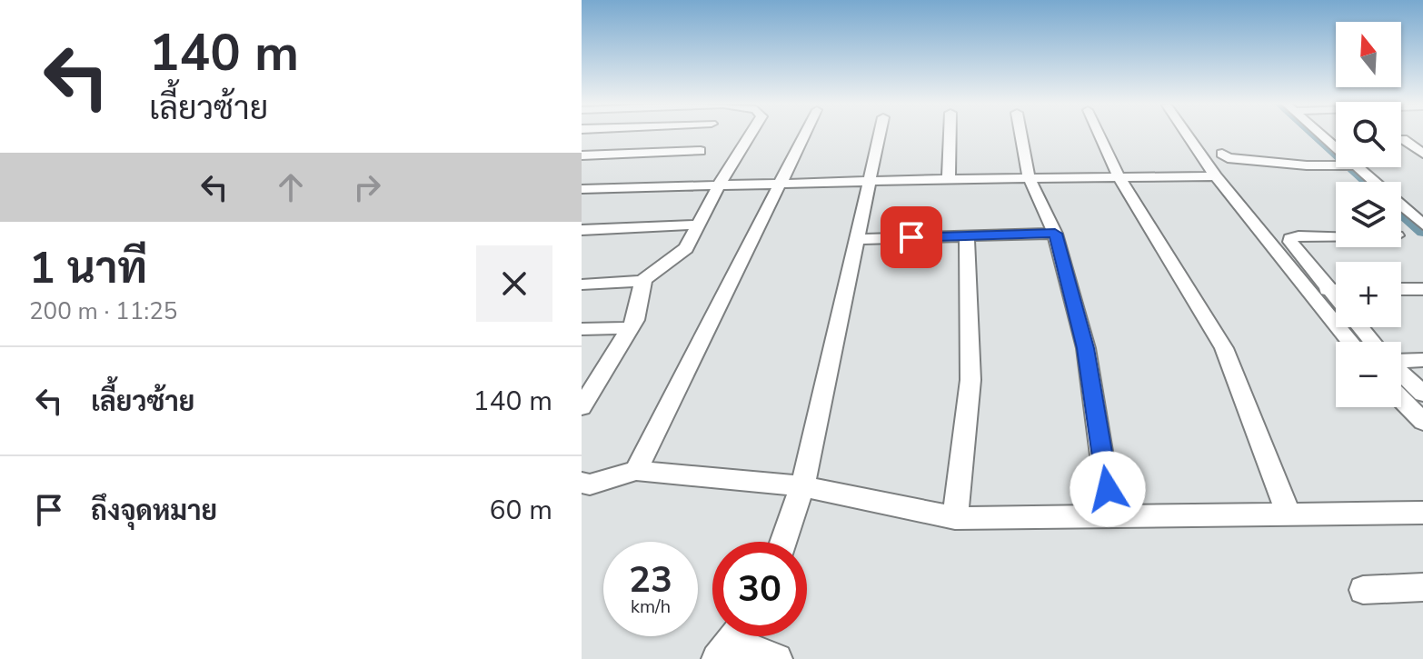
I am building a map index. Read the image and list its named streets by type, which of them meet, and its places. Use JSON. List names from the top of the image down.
{
  "north": "top",
  "page": {
    "turn": ["140 m", "เลี้ยวซ้าย"],
    "map_buttons": ["+", "−"],
    "heading": ["1 นาที", "200 m · 11:25"],
    "list": [
      {
        "name": "เลี้ยวซ้าย",
        "value": "140 m"
      },
      {
        "name": "ถึงจุดหมาย",
        "value": "60 m"
      }
    ],
    "speed": "23 km/h",
    "limit": "30"
  }
}
